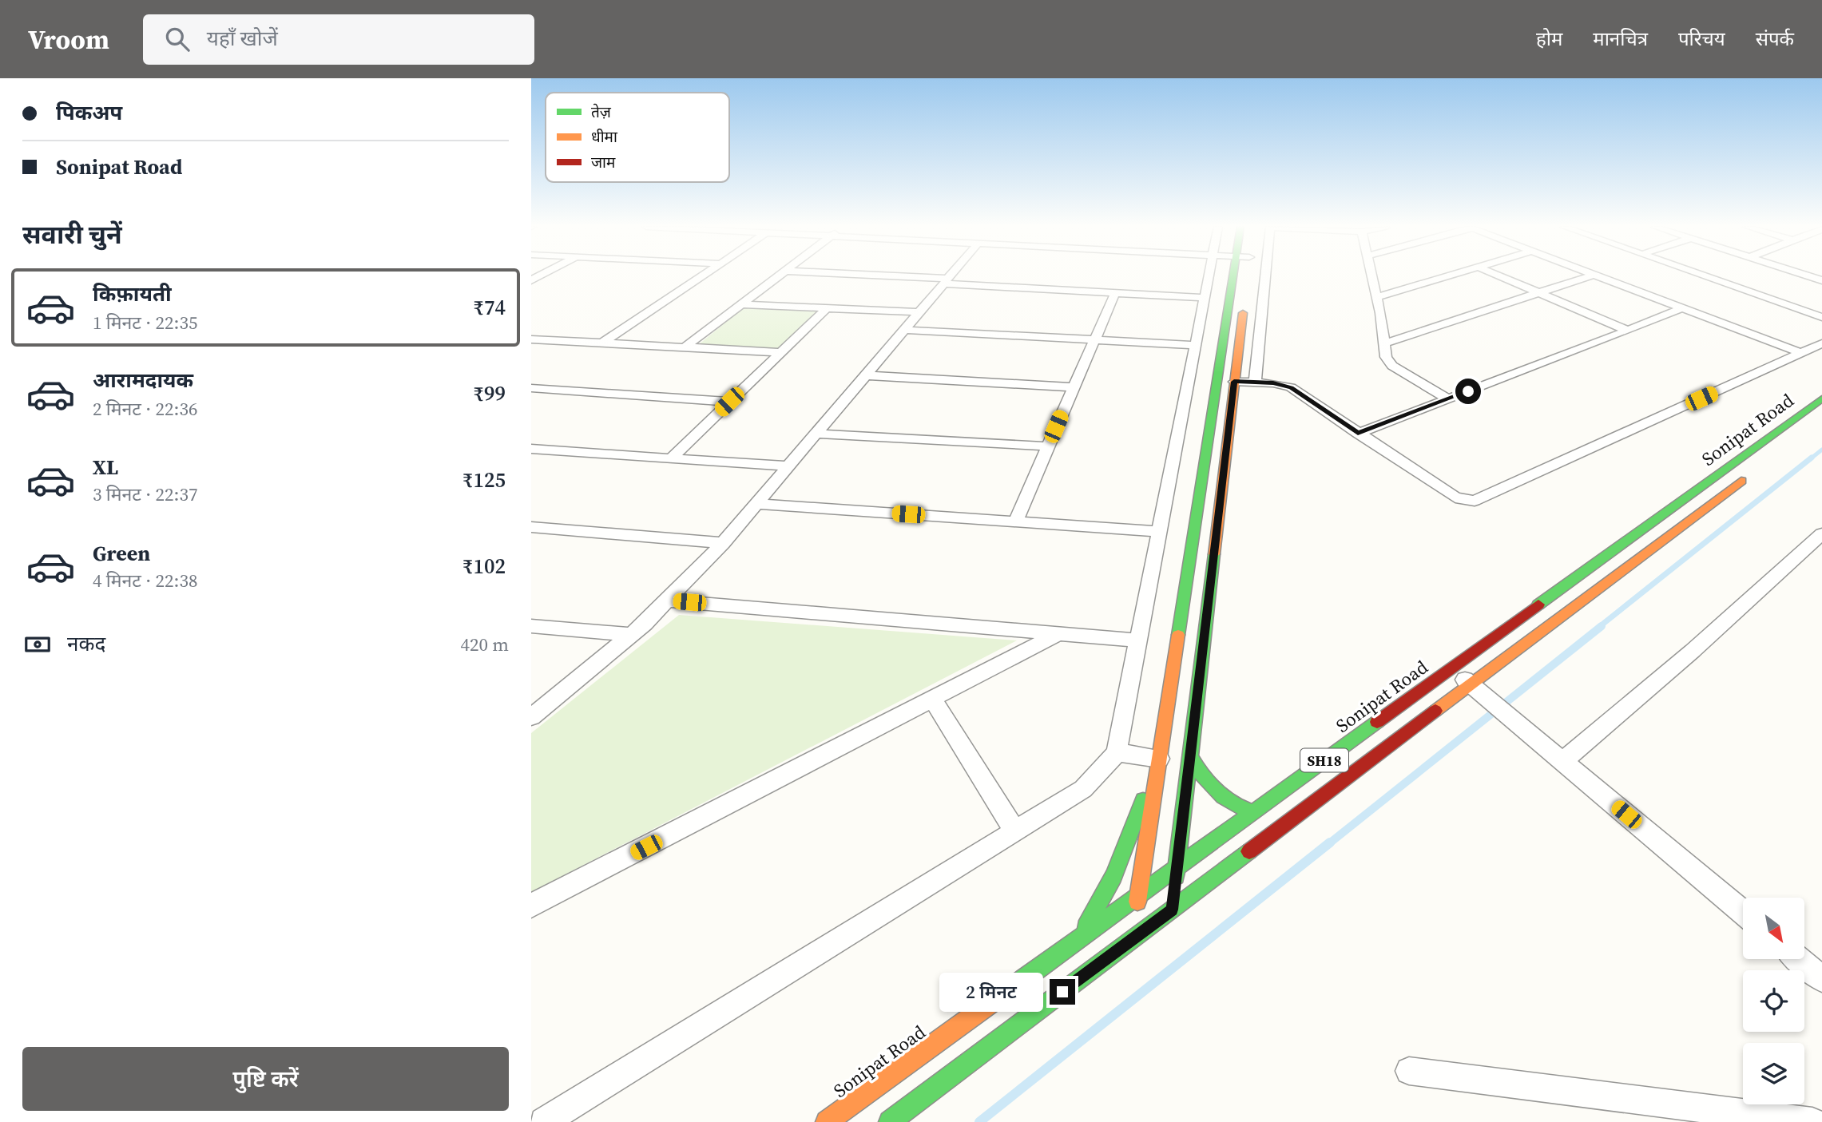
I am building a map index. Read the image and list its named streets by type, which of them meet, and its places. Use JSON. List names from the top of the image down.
{
  "streets": {
    "street": ["Sonipat Road", "SH18"]
  },
  "legend": ["तेज़", "धीमा", "जाम"],
  "north": "bottom right",
  "page": {
    "header": "Vroom",
    "search": "यहाँ खोजें",
    "nav": [
      "होम",
      "मानचित्र",
      "परिचय",
      "संपर्क"
    ],
    "banner": ["पिकअप", "Sonipat Road"],
    "heading": "सवारी चुनें",
    "list": [
      {
        "name": "किफ़ायती",
        "note": "1 मिनट · 22:35",
        "value": "₹74"
      },
      {
        "name": "आरामदायक",
        "note": "2 मिनट · 22:36",
        "value": "₹99"
      },
      {
        "name": "XL",
        "note": "3 मिनट · 22:37",
        "value": "₹125"
      },
      {
        "name": "Green",
        "note": "4 मिनट · 22:38",
        "value": "₹102"
      }
    ],
    "pay": ["नकद", "420 m"],
    "bubble": "2 मिनट",
    "buttons": "पुष्टि करें"
  }
}
